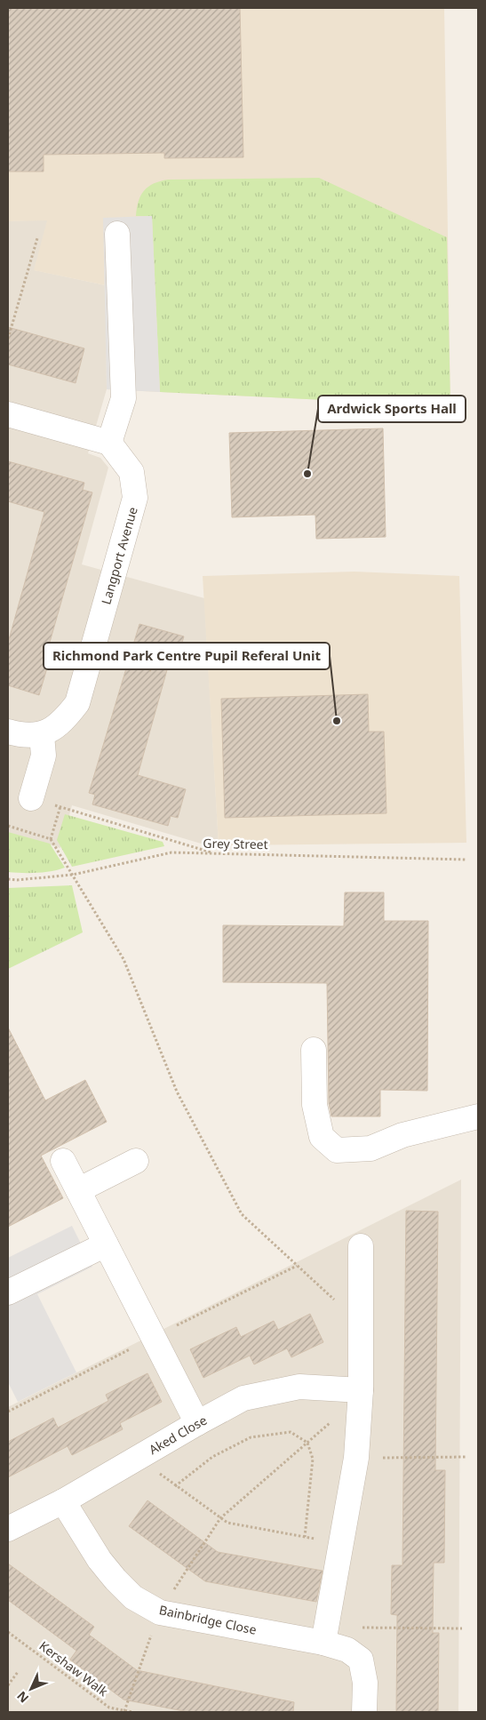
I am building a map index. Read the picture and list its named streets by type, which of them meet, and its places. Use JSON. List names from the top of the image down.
{
  "streets": {
    "street": ["Langport Avenue", "Aked Close", "Bainbridge Close"],
    "path": ["Grey Street", "Kershaw Walk"]
  },
  "crossings": [
    ["Aked Close", "Bainbridge Close"]
  ],
  "places": ["Ardwick Sports Hall", "Richmond Park Centre Pupil Referal Unit"],
  "north": "bottom left"
}
